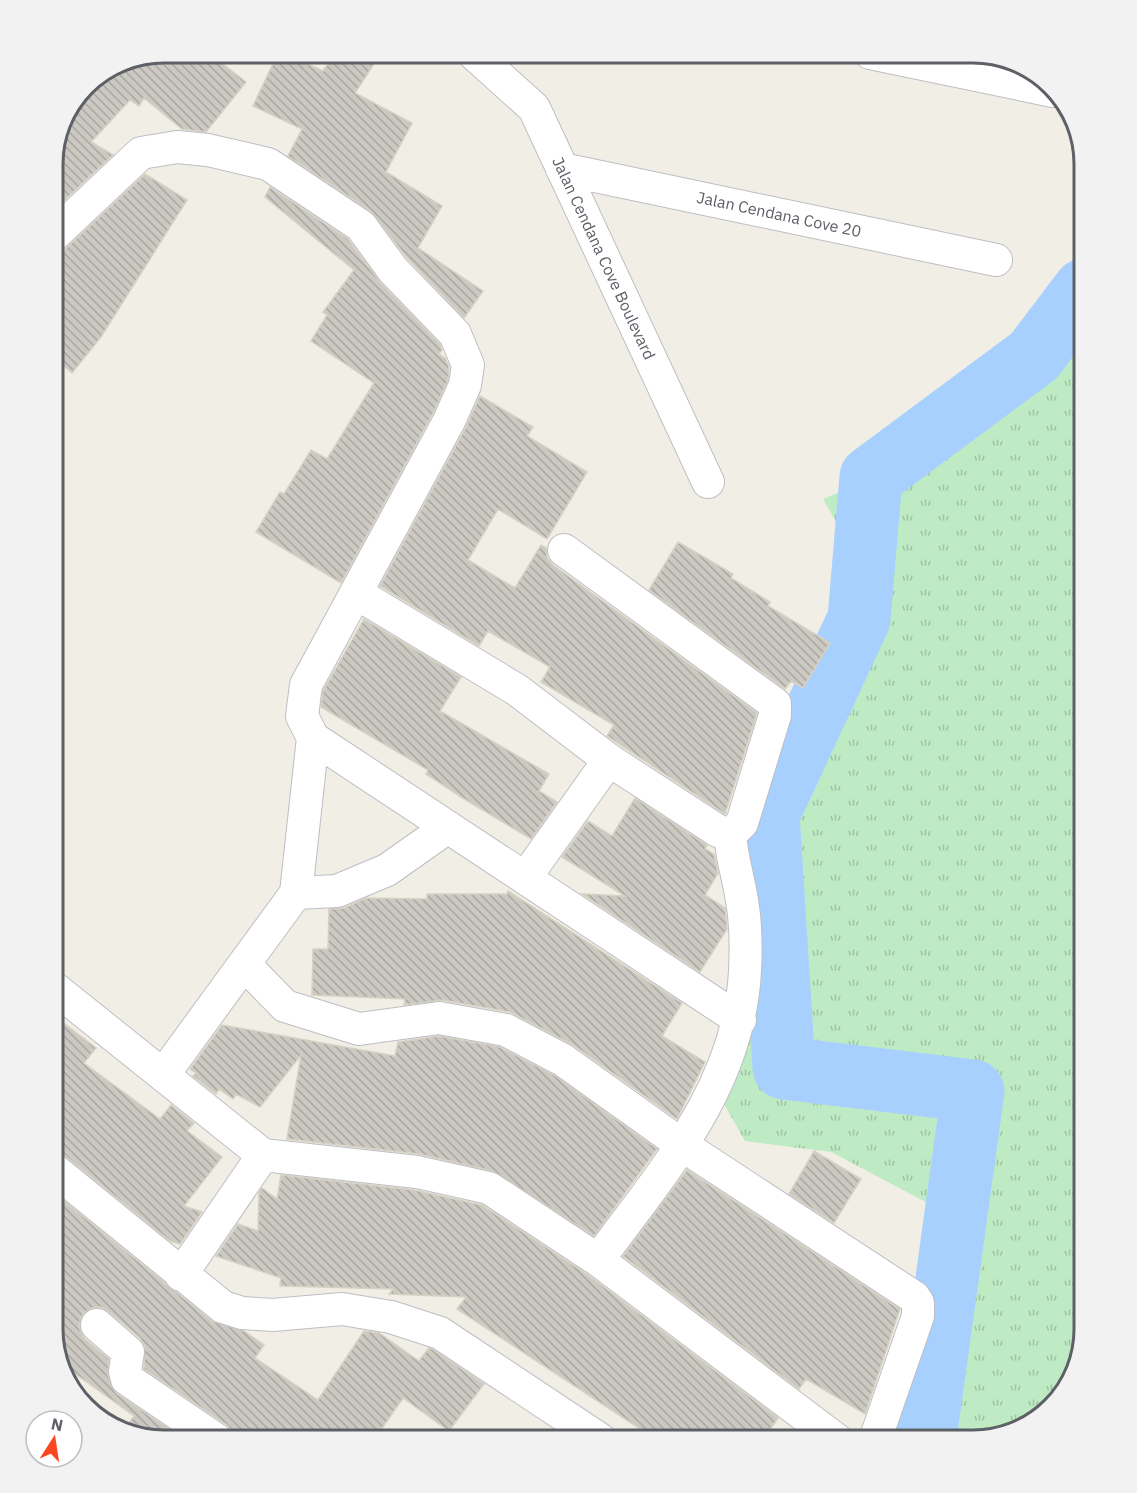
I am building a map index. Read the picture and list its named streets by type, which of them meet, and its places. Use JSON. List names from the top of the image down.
{
  "streets": {
    "street": ["Jalan Cendana Cove 20", "Jalan Cendana Cove Boulevard"]
  },
  "crossings": [
    ["Jalan Cendana Cove 20", "Jalan Cendana Cove Boulevard"]
  ],
  "north": "top"
}
